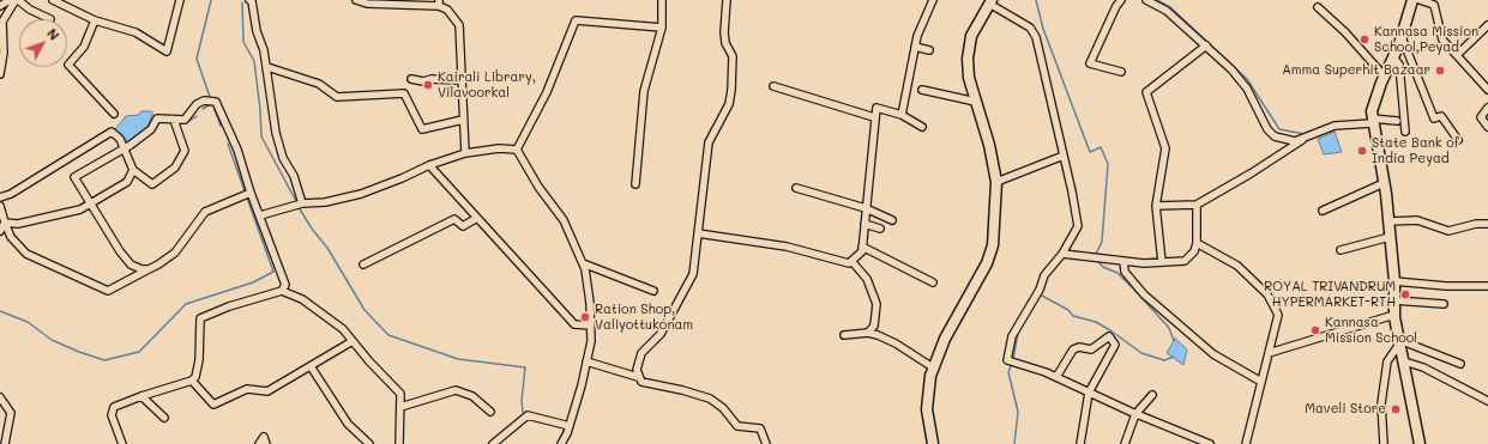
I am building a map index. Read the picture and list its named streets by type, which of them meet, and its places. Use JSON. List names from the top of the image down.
{
  "places": [
    "Kannasa Mission School,Peyad",
    "Amma Superhit Bazaar",
    "Kairali Library, Vilavoorkal",
    "State Bank of India Peyad",
    "ROYAL TRIVANDRUM HYPERMARKET-RTH",
    "Ration Shop, Valiyottukonam",
    "Kannasa Mission School",
    "Maveli Store"
  ],
  "north": "top right"
}
